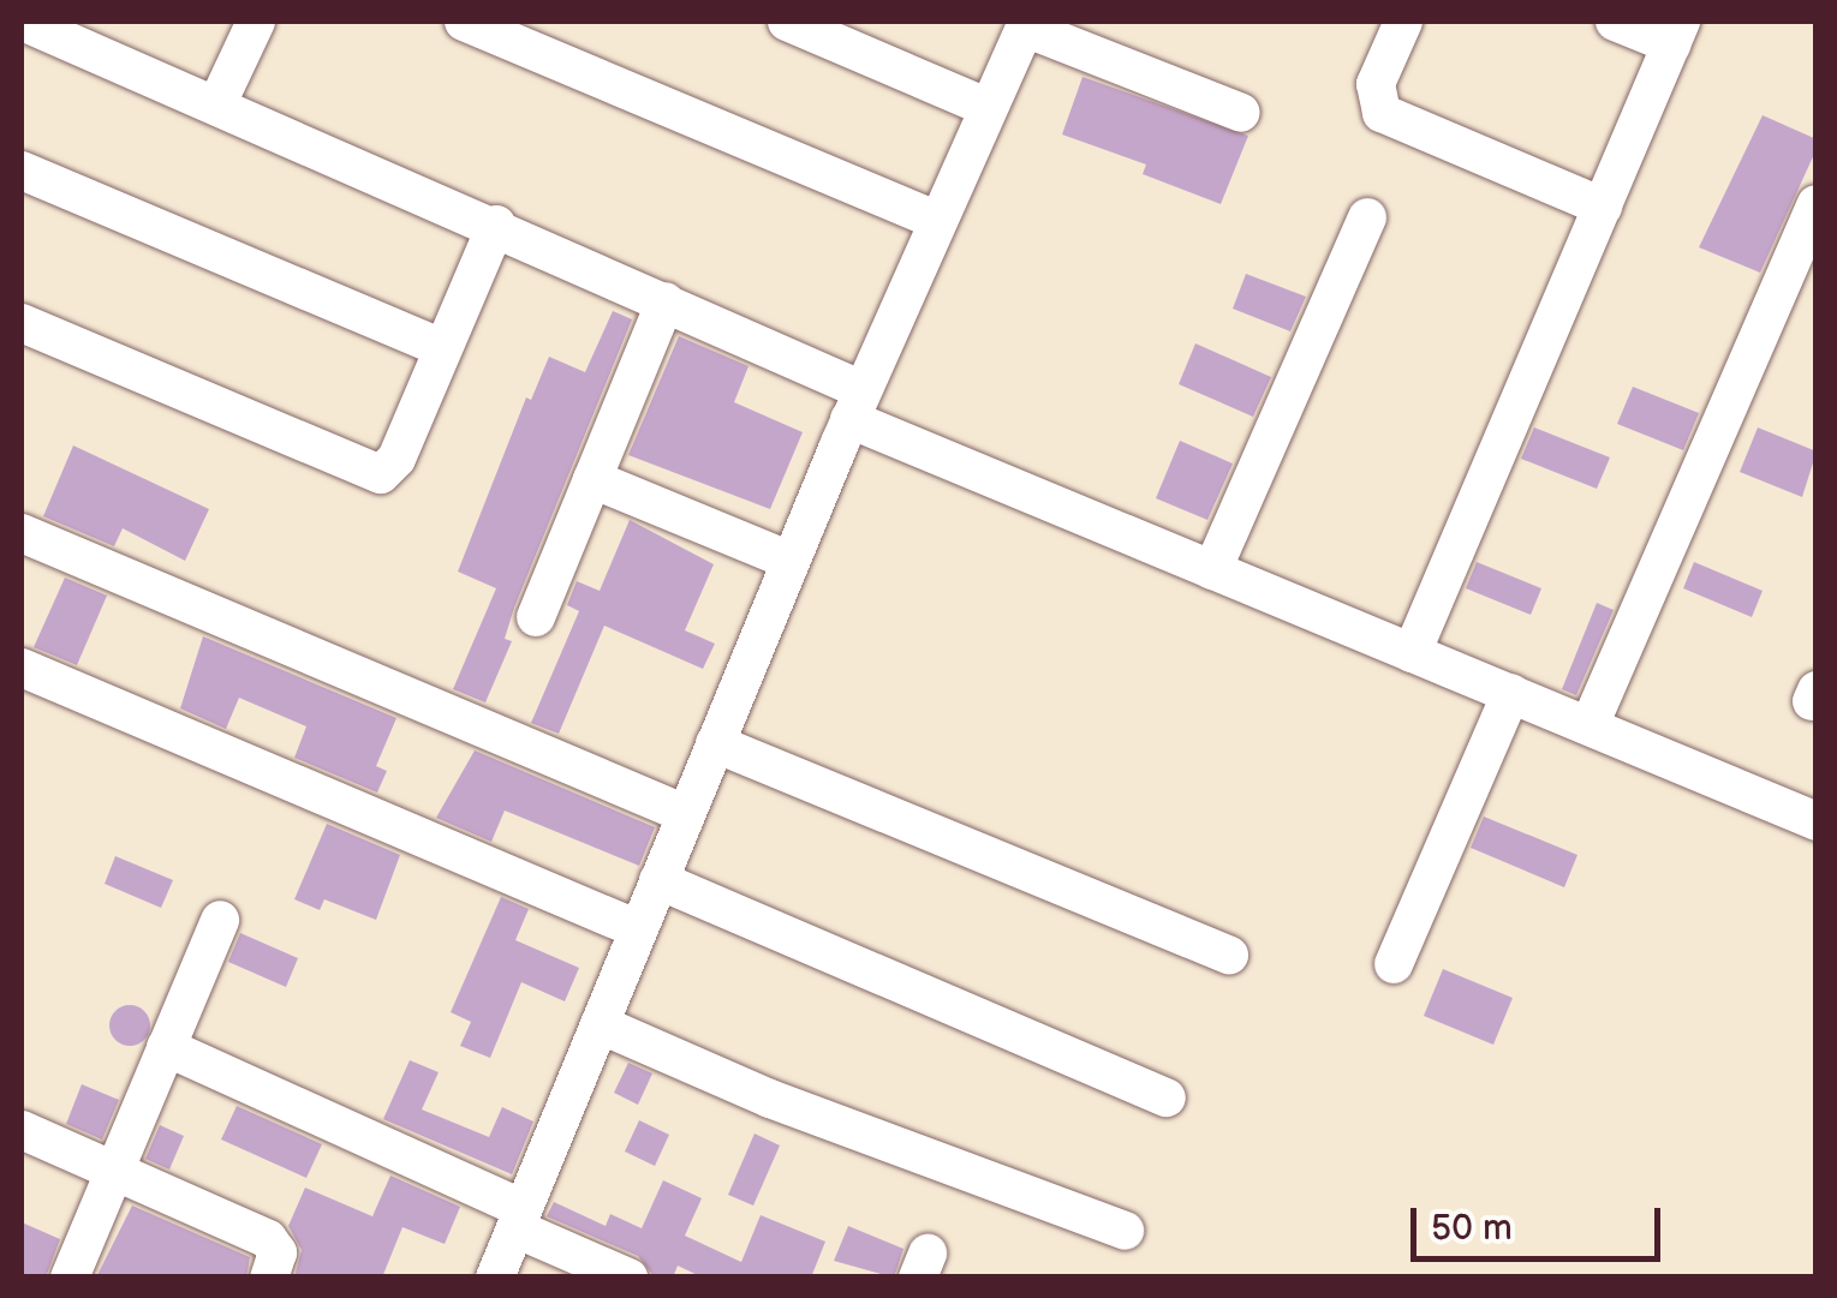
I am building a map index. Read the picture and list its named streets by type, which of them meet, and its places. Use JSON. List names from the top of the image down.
{
  "scale_bar": "50 m"
}
